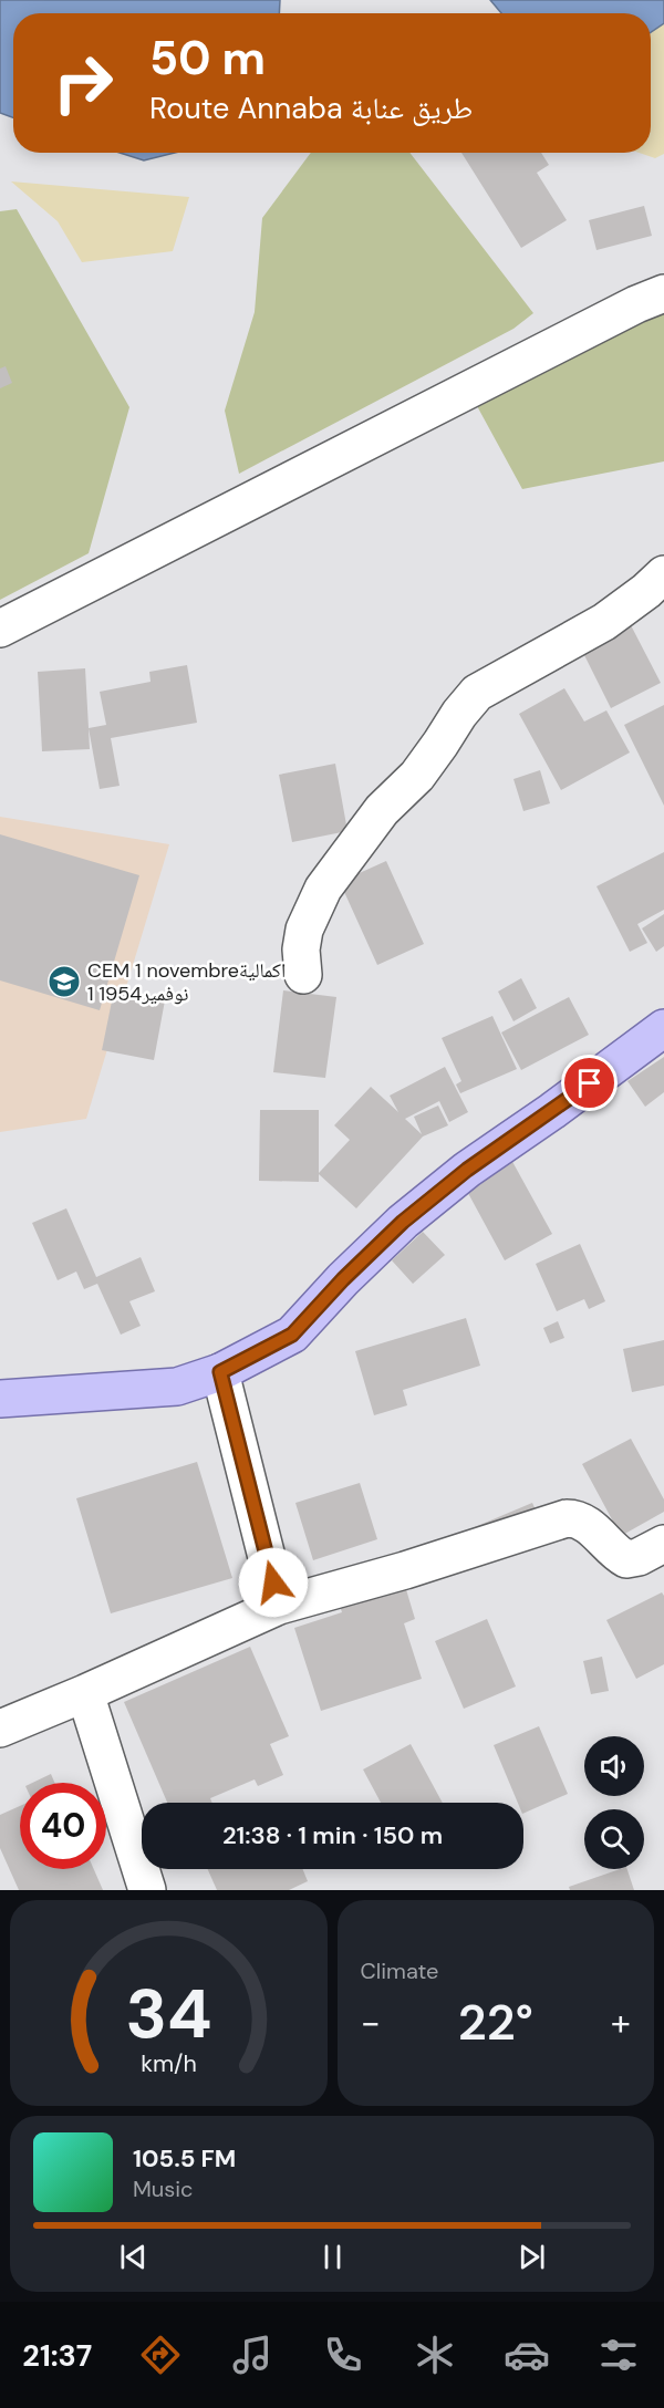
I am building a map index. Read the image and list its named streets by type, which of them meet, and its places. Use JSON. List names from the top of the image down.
{
  "places": {
    "school or university": ["CEM 1 novembreاكمالية 1 نوفمير1954"]
  },
  "page": {
    "turn": ["50 m", "Route Annaba طريق عنابة"],
    "limit": "40",
    "trip": "21:38 · 1 min · 150 m",
    "tile": "Climate",
    "heat": ["−", "22°", "+"],
    "song": ["105.5 FM", "Music"],
    "tabs": "21:37",
    "gauge": ["34", "km/h"]
  }
}
